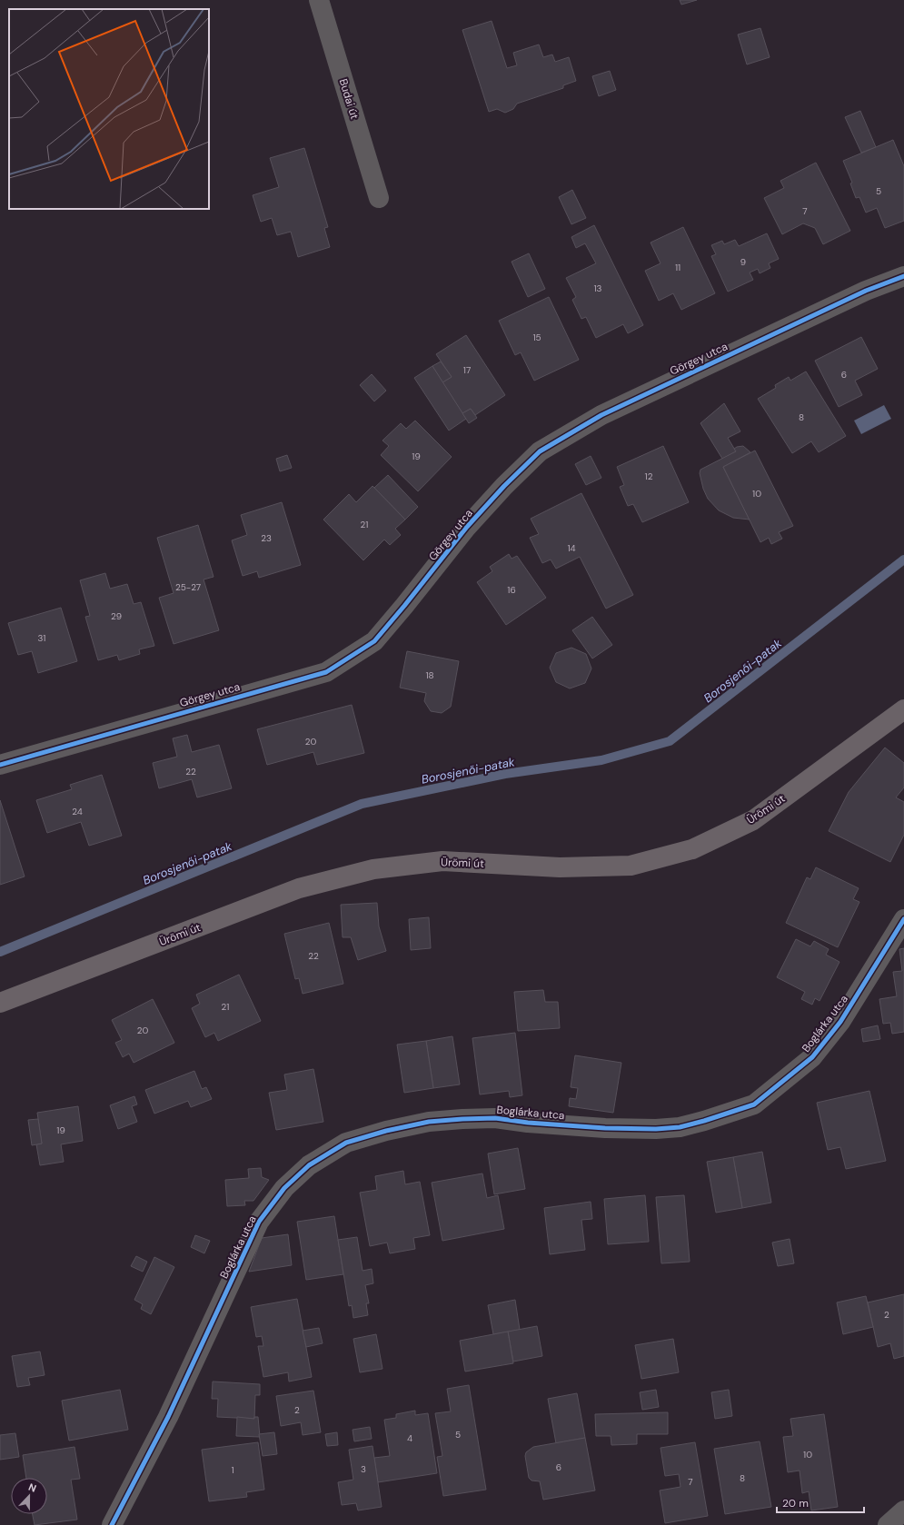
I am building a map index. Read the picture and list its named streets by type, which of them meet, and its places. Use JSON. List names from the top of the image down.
{
  "streets": {
    "main road": ["Ürömi út"],
    "street": ["Budai út", "Görgey utca", "Boglárka utca"]
  },
  "water": ["Borosjenői-patak"],
  "house_numbers": [
    "5",
    "7",
    "9",
    "11",
    "13",
    "15",
    "17",
    "6",
    "8",
    "19",
    "12",
    "10",
    "21",
    "23",
    "14",
    "25-27",
    "16",
    "29",
    "31",
    "18",
    "20",
    "22",
    "24",
    "22",
    "21",
    "20",
    "19",
    "2",
    "2",
    "5",
    "4",
    "10",
    "6",
    "3",
    "1",
    "8",
    "7"
  ],
  "scale_bar": "20 m",
  "north": "top"
}
